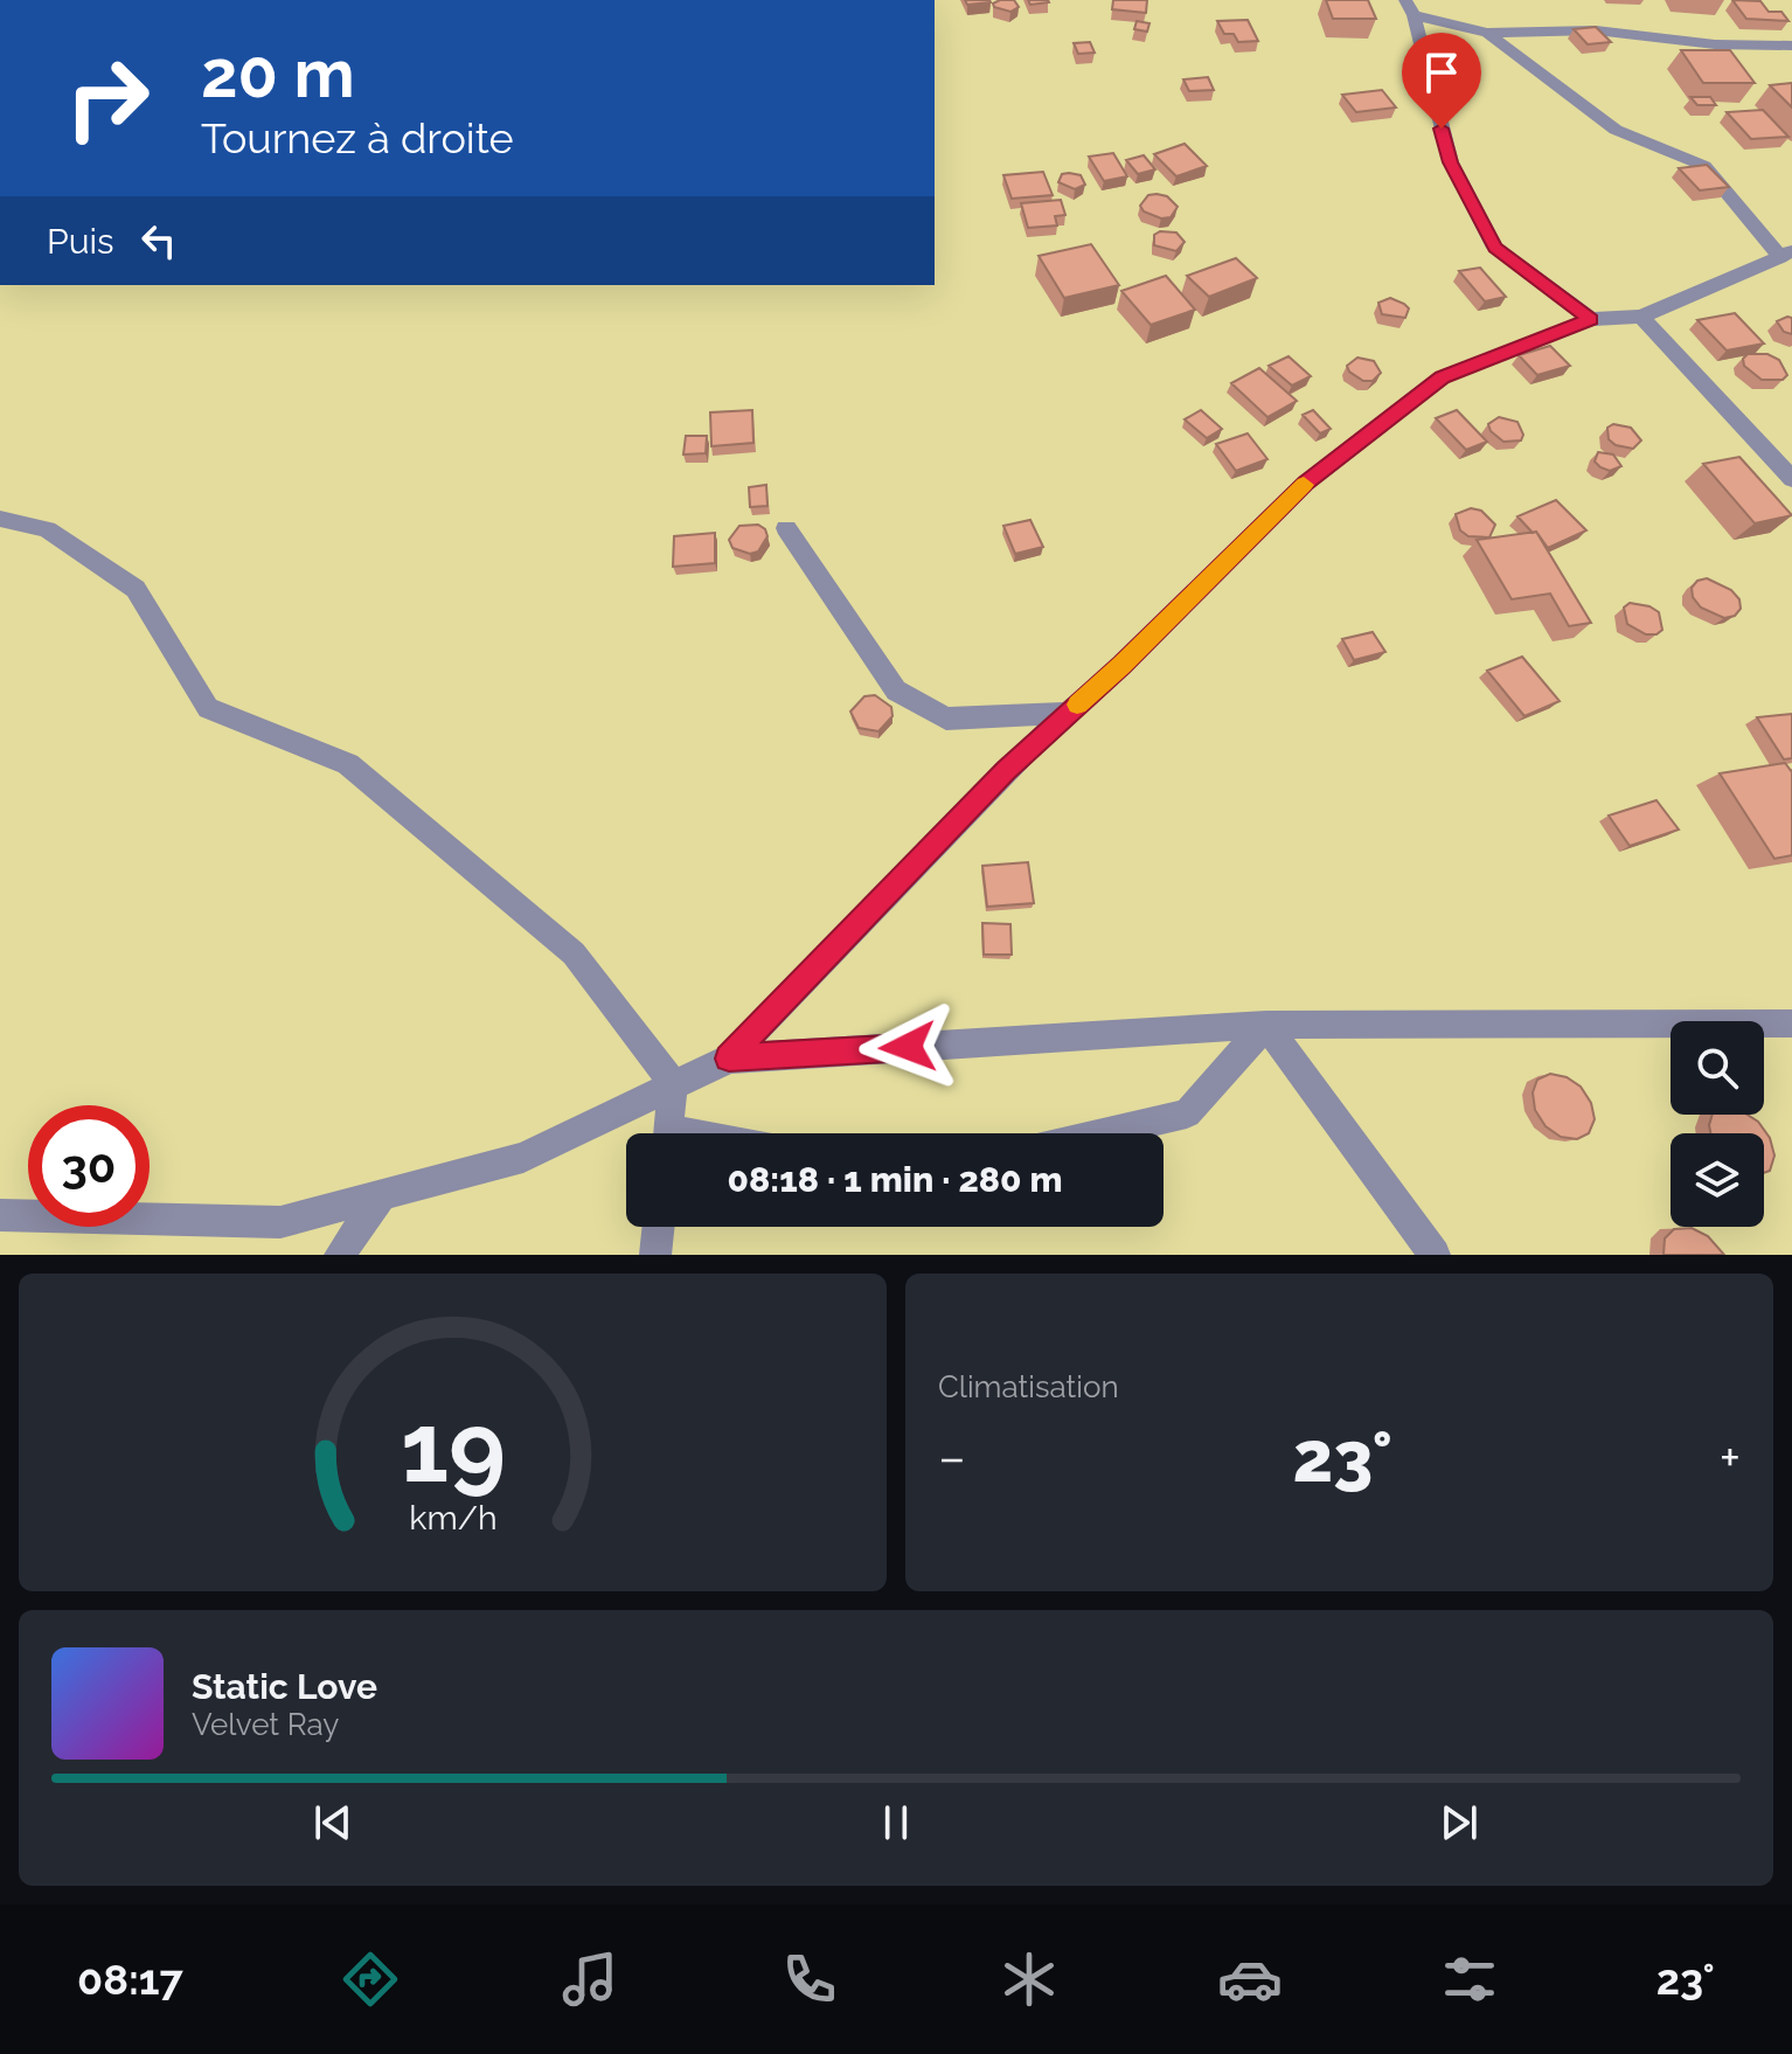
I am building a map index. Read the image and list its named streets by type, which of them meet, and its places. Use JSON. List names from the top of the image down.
{
  "page": {
    "turn": ["20 m", "Tournez à droite"],
    "then": "Puis",
    "limit": "30",
    "trip": "08:18 · 1 min · 280 m",
    "tile": "Climatisation",
    "heat": ["−", "23°", "+"],
    "song": ["Static Love", "Velvet Ray"],
    "tabs": ["08:17", "23°"],
    "gauge": ["19", "km/h"]
  }
}
